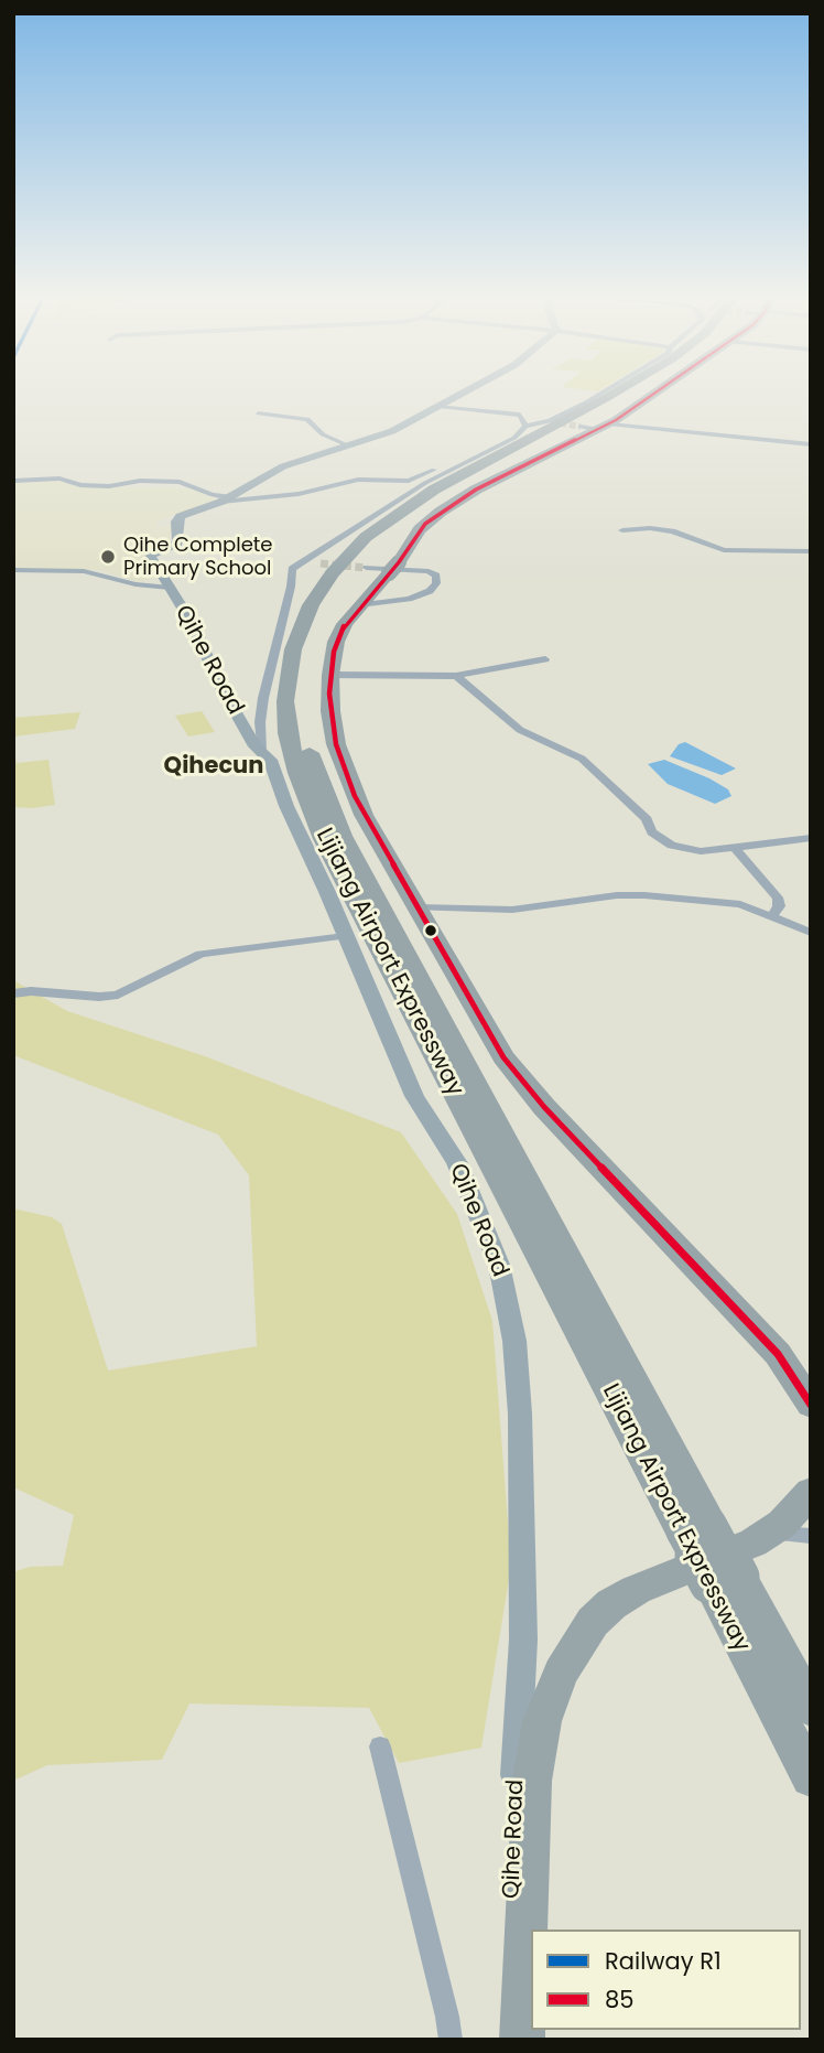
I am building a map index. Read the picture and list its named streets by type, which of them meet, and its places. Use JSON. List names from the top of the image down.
{
  "streets": {
    "highway": ["Lijiang Airport Expressway"],
    "street": ["Qihe Road"]
  },
  "districts": ["Qihecun"],
  "places": ["Qihe Complete Primary School"],
  "lines": ["transit line 85"],
  "legend": ["Railway R1", "85"]
}
